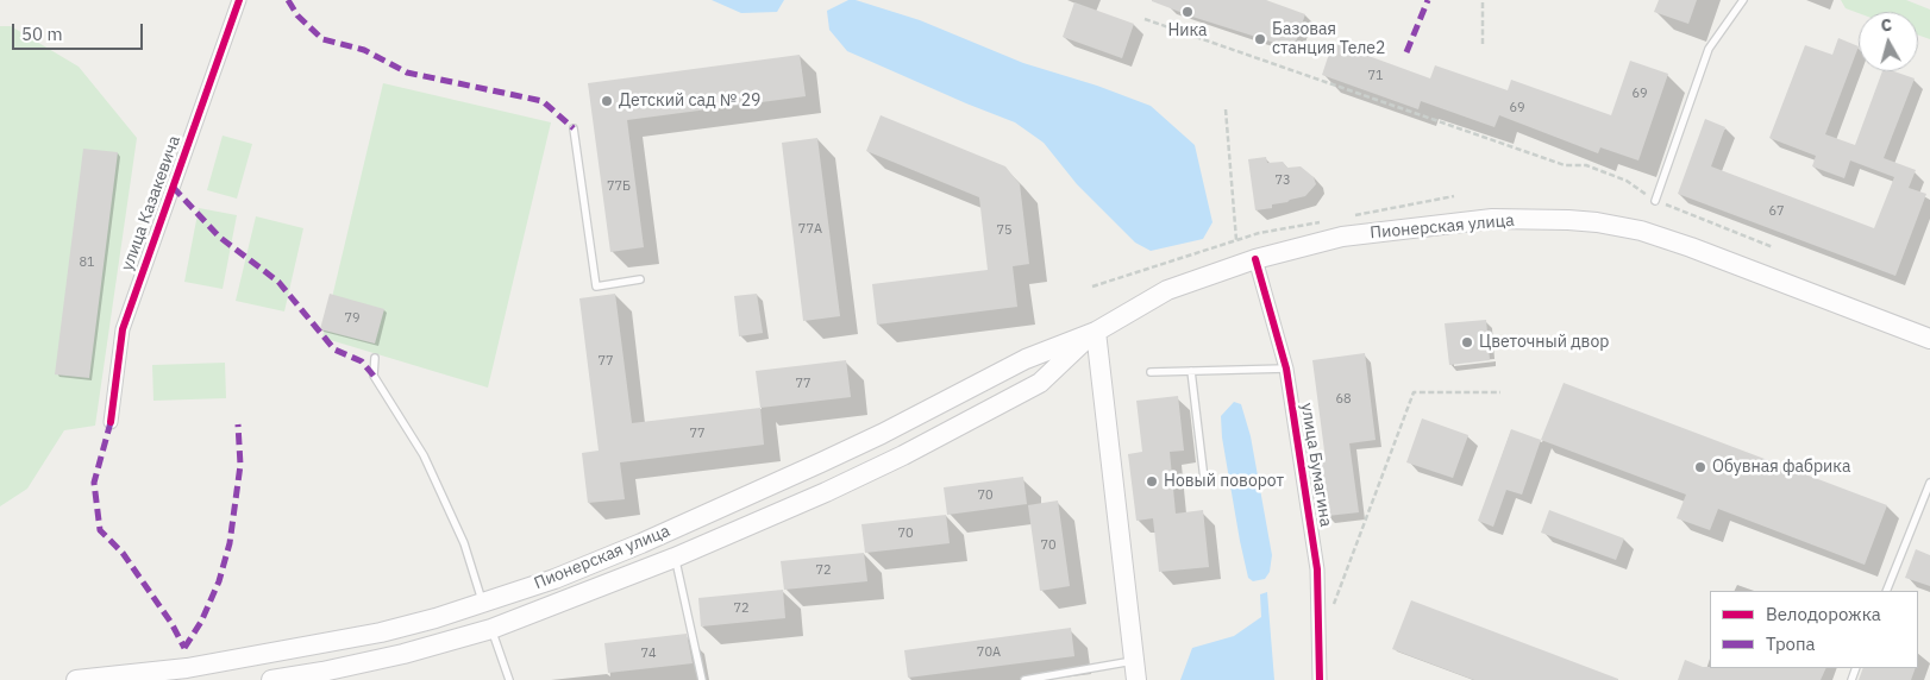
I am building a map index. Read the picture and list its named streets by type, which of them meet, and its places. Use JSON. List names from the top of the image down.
{
  "streets": {
    "main road": ["Пионерская улица"],
    "street": ["улица Казакевича", "улица Бумагина"]
  },
  "crossings": [
    ["Пионерская улица", "улица Бумагина"]
  ],
  "places": [
    "Ника",
    "Базовая станция Теле2",
    "Детский сад № 29",
    "Цветочный двор",
    "Обувная фабрика",
    "Новый поворот"
  ],
  "house_numbers": [
    "71",
    "69",
    "69",
    "73",
    "77Б",
    "67",
    "77А",
    "75",
    "81",
    "79",
    "77",
    "77",
    "68",
    "77",
    "70",
    "70",
    "70",
    "72",
    "72",
    "70А",
    "74"
  ],
  "legend": ["Велодорожка", "Тропа"],
  "scale_bar": "50 m",
  "north": "top"
}
